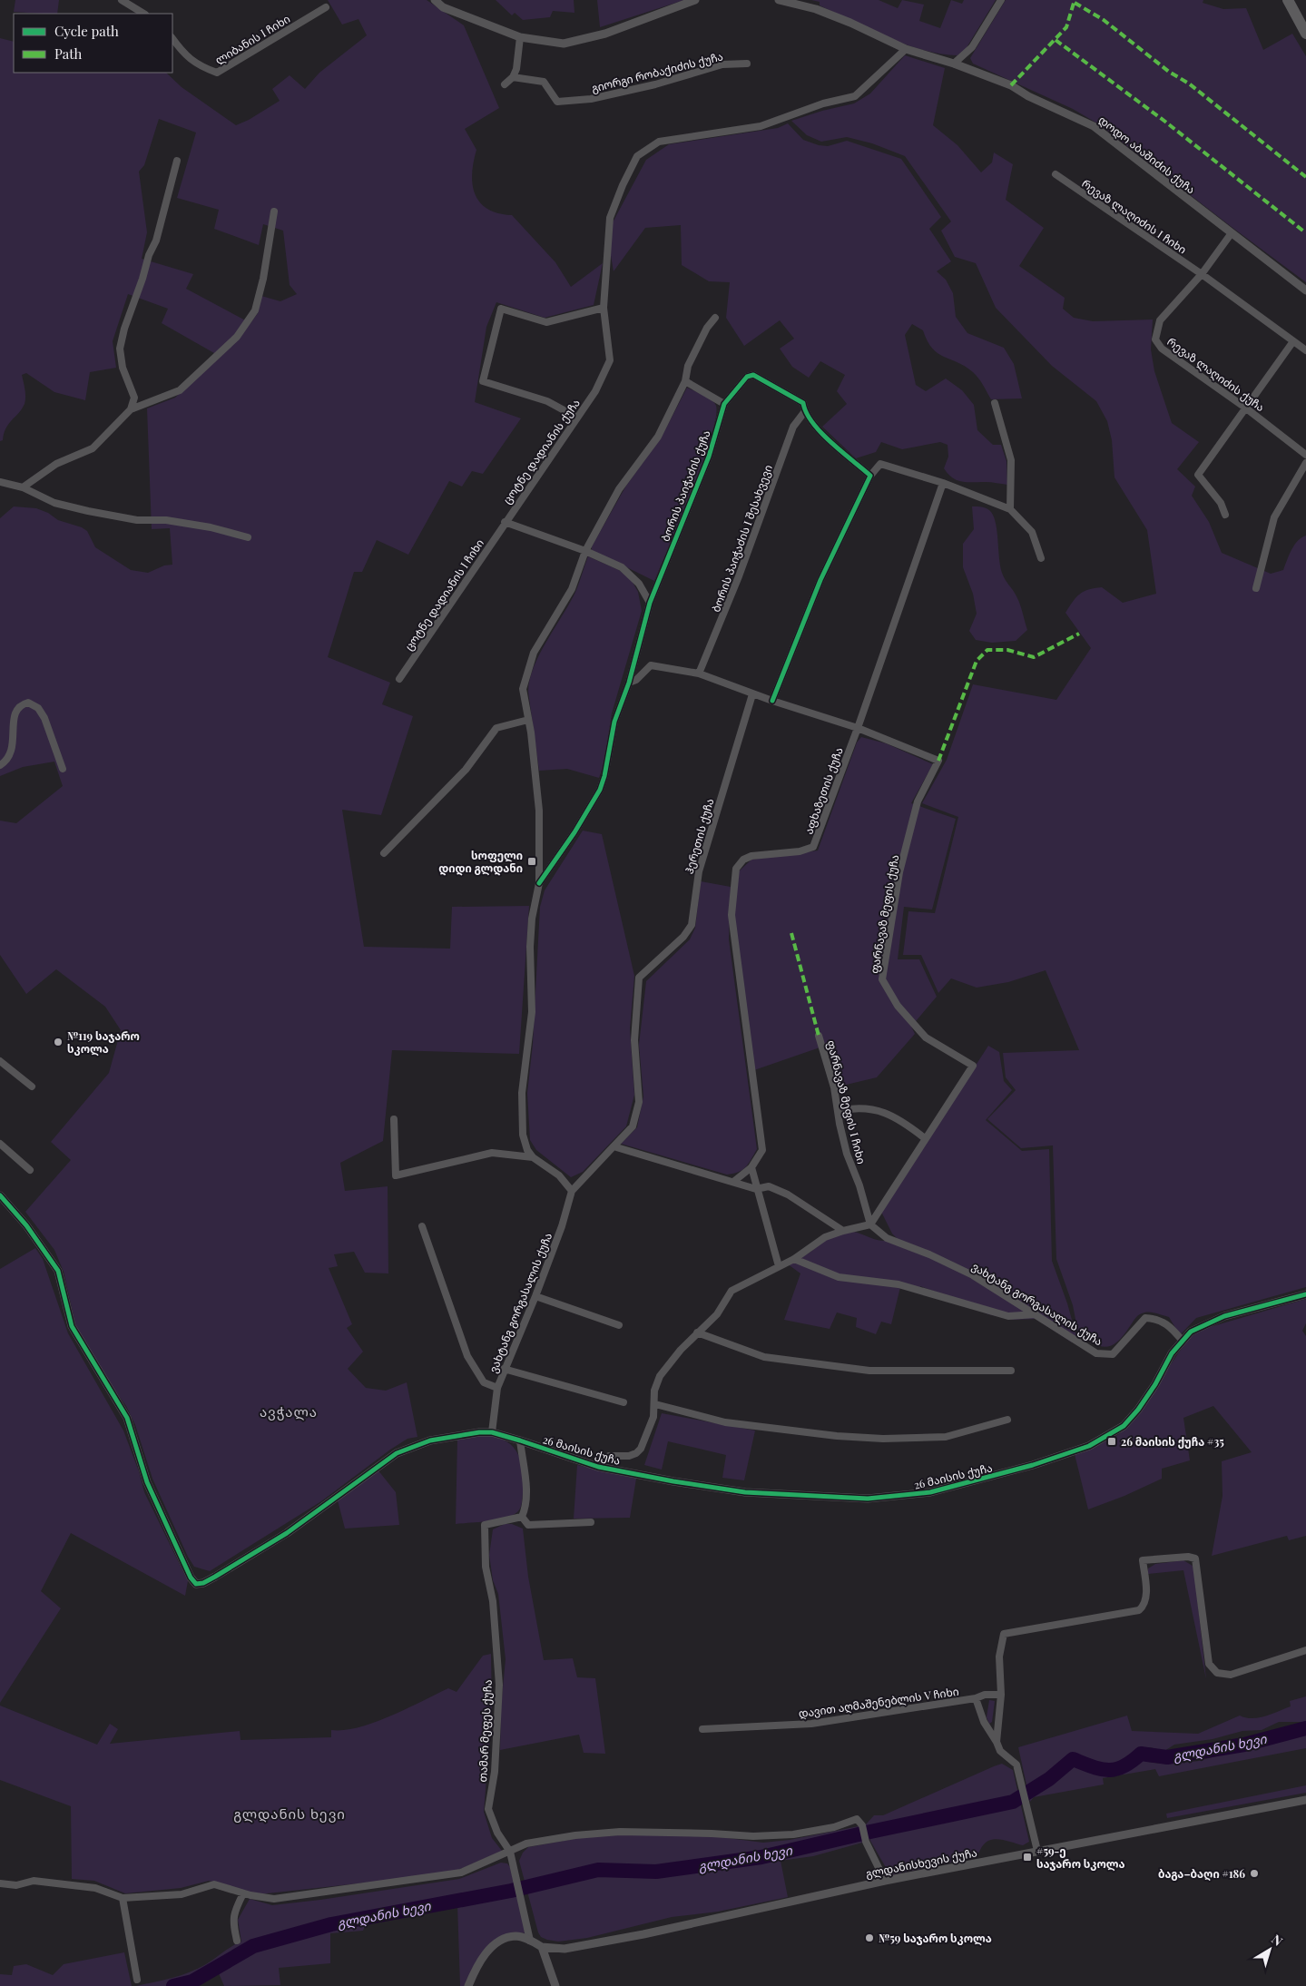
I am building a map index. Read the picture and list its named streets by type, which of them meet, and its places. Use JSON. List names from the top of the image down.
{
  "streets": {
    "street": [
      "ლიბანის I ჩიხი",
      "გიორგი რობაქიძის ქუჩა",
      "დოდო აბაშიძის ქუჩა",
      "რევაზ ლაღიძის I ჩიხი",
      "რევაზ ლაღიძის ქუჩა",
      "ცოტნე დადიანის ქუჩა",
      "ბორის პაიჭაძის ქუჩა",
      "ბორის პაიჭაძის I შესახვევი",
      "ცოტნე დადიანის I ჩიხი",
      "აფხაზეთის ქუჩა",
      "ჰერეთის ქუჩა",
      "ფარნავაზ მეფის ქუჩა",
      "ფარნავაზ მეფის I ჩიხი",
      "ვახტანგ გორგასალის ქუჩა",
      "26 მაისის ქუჩა",
      "დავით აღმაშენებლის V ჩიხი",
      "თამარ მეფეს ქუჩა",
      "გლდანისხევის ქუჩა"
    ]
  },
  "crossings": [
    ["დოდო აბაშიძის ქუჩა", "რევაზ ლაღიძის ქუჩა"],
    ["დოდო აბაშიძის ქუჩა", "ცოტნე დადიანის ქუჩა"],
    ["რევაზ ლაღიძის I ჩიხი", "რევაზ ლაღიძის ქუჩა"],
    ["ცოტნე დადიანის ქუჩა", "ბორის პაიჭაძის ქუჩა"],
    ["ცოტნე დადიანის ქუჩა", "ცოტნე დადიანის I ჩიხი"],
    ["ბორის პაიჭაძის ქუჩა", "ბორის პაიჭაძის I შესახვევი"],
    ["აფხაზეთის ქუჩა", "ფარნავაზ მეფის ქუჩა"],
    ["ჰერეთის ქუჩა", "ვახტანგ გორგასალის ქუჩა"],
    ["ფარნავაზ მეფის ქუჩა", "ფარნავაზ მეფის I ჩიხი"],
    ["ფარნავაზ მეფის ქუჩა", "ვახტანგ გორგასალის ქუჩა"],
    ["ფარნავაზ მეფის I ჩიხი", "ვახტანგ გორგასალის ქუჩა"],
    ["ვახტანგ გორგასალის ქუჩა", "26 მაისის ქუჩა"],
    ["დავით აღმაშენებლის V ჩიხი", "გლდანისხევის ქუჩა"]
  ],
  "districts": ["ავჭალა", "გლდანის ხევი"],
  "water": ["გლდანის ხევი"],
  "places": {
    "transit": ["სოფელი დიდი გლდანი", "26 მაისის ქუჩა #35", "#59-ე საჯარო სკოლა"],
    "other": ["№119 საჯარო სკოლა", "ბაგა–ბაღი #186", "№59 საჯარო სკოლა"]
  },
  "legend": ["Cycle path", "Path"],
  "north": "top right"
}
